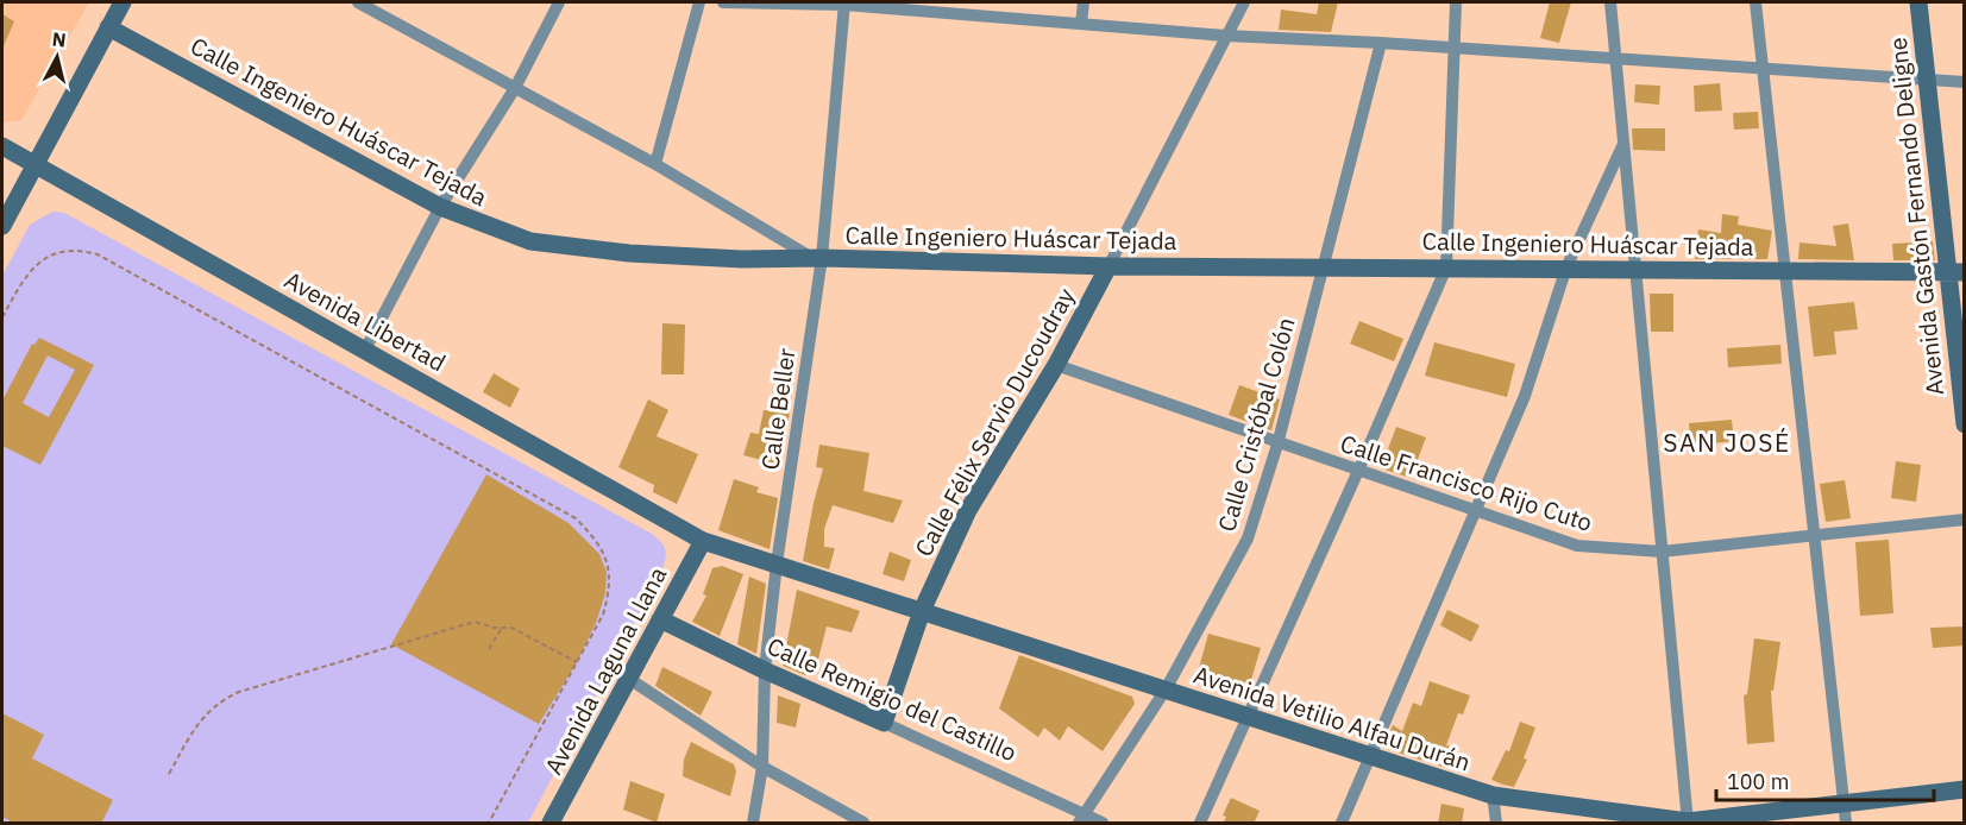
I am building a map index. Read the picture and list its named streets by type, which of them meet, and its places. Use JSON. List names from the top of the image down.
{
  "streets": {
    "main road": [
      "Calle Ingeniero Huáscar Tejada",
      "Avenida Gastón Fernando Deligne",
      "Avenida Libertad",
      "Calle Félix Servio Ducoudray",
      "Avenida Laguna Llana",
      "Calle Remigio del Castillo",
      "Avenida Vetilio Alfau Durán"
    ],
    "street": ["Calle Beller", "Calle Cristóbal Colón", "Calle Francisco Rijo Cuto"]
  },
  "crossings": [
    ["Calle Ingeniero Huáscar Tejada", "Avenida Gastón Fernando Deligne"],
    ["Calle Ingeniero Huáscar Tejada", "Calle Beller"],
    ["Calle Ingeniero Huáscar Tejada", "Calle Félix Servio Ducoudray"],
    ["Calle Ingeniero Huáscar Tejada", "Calle Cristóbal Colón"],
    ["Avenida Libertad", "Avenida Laguna Llana"],
    ["Avenida Libertad", "Avenida Vetilio Alfau Durán"],
    ["Calle Beller", "Calle Remigio del Castillo"],
    ["Calle Beller", "Avenida Vetilio Alfau Durán"],
    ["Calle Félix Servio Ducoudray", "Calle Francisco Rijo Cuto"],
    ["Calle Félix Servio Ducoudray", "Calle Remigio del Castillo"],
    ["Calle Félix Servio Ducoudray", "Avenida Vetilio Alfau Durán"],
    ["Calle Cristóbal Colón", "Calle Francisco Rijo Cuto"],
    ["Calle Cristóbal Colón", "Calle Remigio del Castillo"],
    ["Calle Cristóbal Colón", "Avenida Vetilio Alfau Durán"],
    ["Avenida Laguna Llana", "Calle Remigio del Castillo"],
    ["Avenida Laguna Llana", "Avenida Vetilio Alfau Durán"]
  ],
  "districts": ["SAN JOSÉ"],
  "scale_bar": "100 m",
  "north": "top"
}
